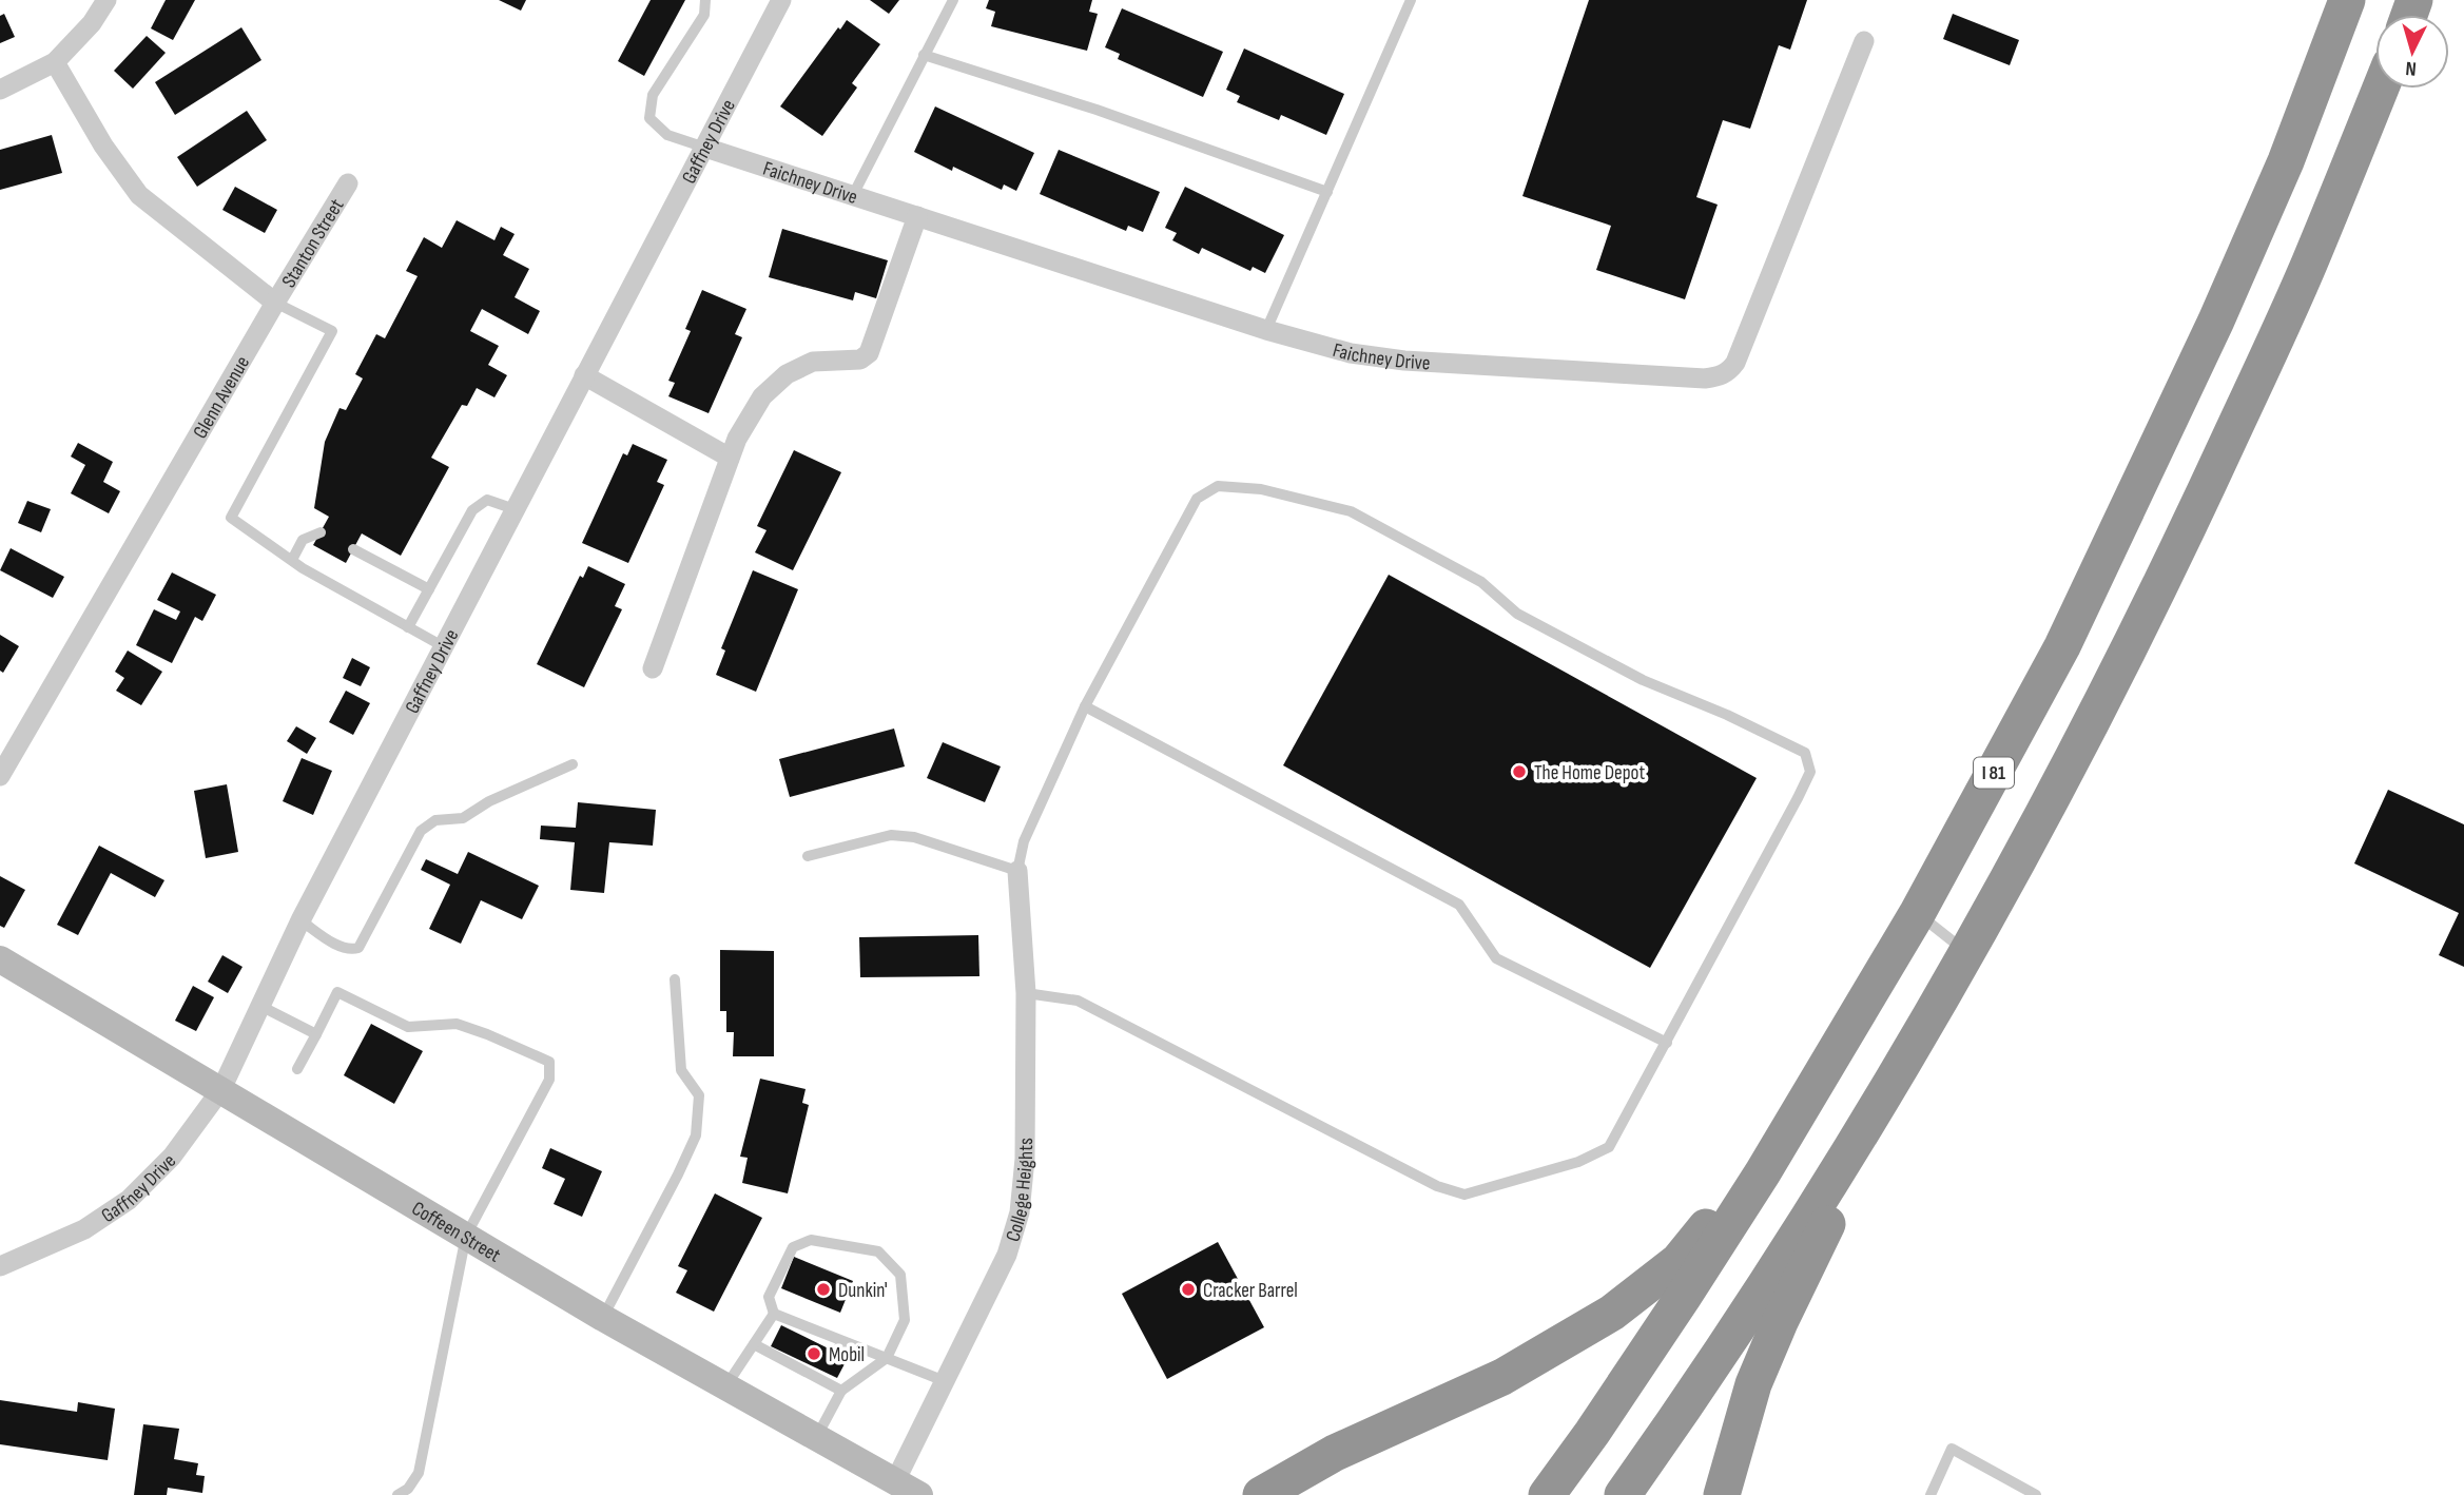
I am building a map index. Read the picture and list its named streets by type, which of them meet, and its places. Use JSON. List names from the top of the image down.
{
  "streets": {
    "highway": ["I 81"],
    "main road": ["Coffeen Street"],
    "street": [
      "Gaffney Drive",
      "Faichney Drive",
      "Stanton Street",
      "Glenn Avenue",
      "College Heights"
    ]
  },
  "crossings": [
    ["Gaffney Drive", "Faichney Drive"],
    ["Gaffney Drive", "Coffeen Street"],
    ["Stanton Street", "Glenn Avenue"],
    ["College Heights", "Coffeen Street"]
  ],
  "places": [
    "The Home Depot",
    "Dunkin'",
    "Cracker Barrel",
    "Mobil"
  ],
  "north": "bottom"
}
